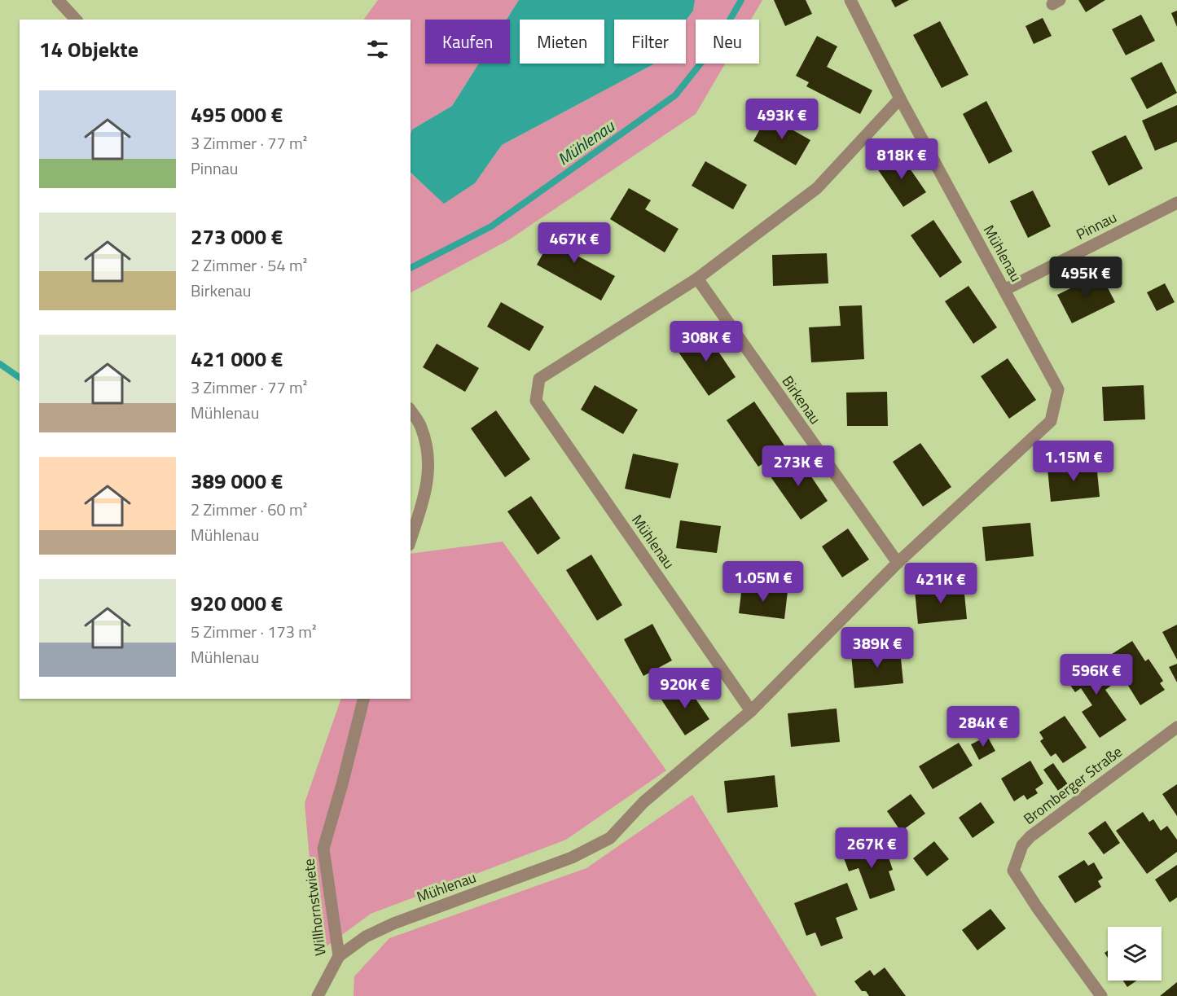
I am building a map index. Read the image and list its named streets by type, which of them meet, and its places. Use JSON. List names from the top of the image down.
{
  "streets": {
    "street": [
      "Pinnau",
      "Mühlenau",
      "Birkenau",
      "Bromberger Straße",
      "Willhornstwiete"
    ]
  },
  "crossings": [
    ["Pinnau", "Mühlenau"],
    ["Mühlenau", "Birkenau"],
    ["Mühlenau", "Willhornstwiete"]
  ],
  "water": ["Mühlenau"],
  "page": {
    "chip": [
      "Kaufen",
      "Mieten",
      "Filter",
      "Neu"
    ],
    "heading": "14 Objekte",
    "list": [
      {
        "name": "495 000 €",
        "note": "3 Zimmer · 77 m² · Pinnau"
      },
      {
        "name": "273 000 €",
        "note": "2 Zimmer · 54 m² · Birkenau"
      },
      {
        "name": "421 000 €",
        "note": "3 Zimmer · 77 m² · Mühlenau"
      },
      {
        "name": "389 000 €",
        "note": "2 Zimmer · 60 m² · Mühlenau"
      },
      {
        "name": "920 000 €",
        "note": "5 Zimmer · 173 m² · Mühlenau"
      }
    ],
    "price": [
      "493K €",
      "818K €",
      "467K €",
      "495K €",
      "308K €",
      "1.15M €",
      "273K €",
      "1.05M €",
      "421K €",
      "389K €",
      "596K €",
      "920K €",
      "284K €",
      "267K €"
    ]
  }
}
